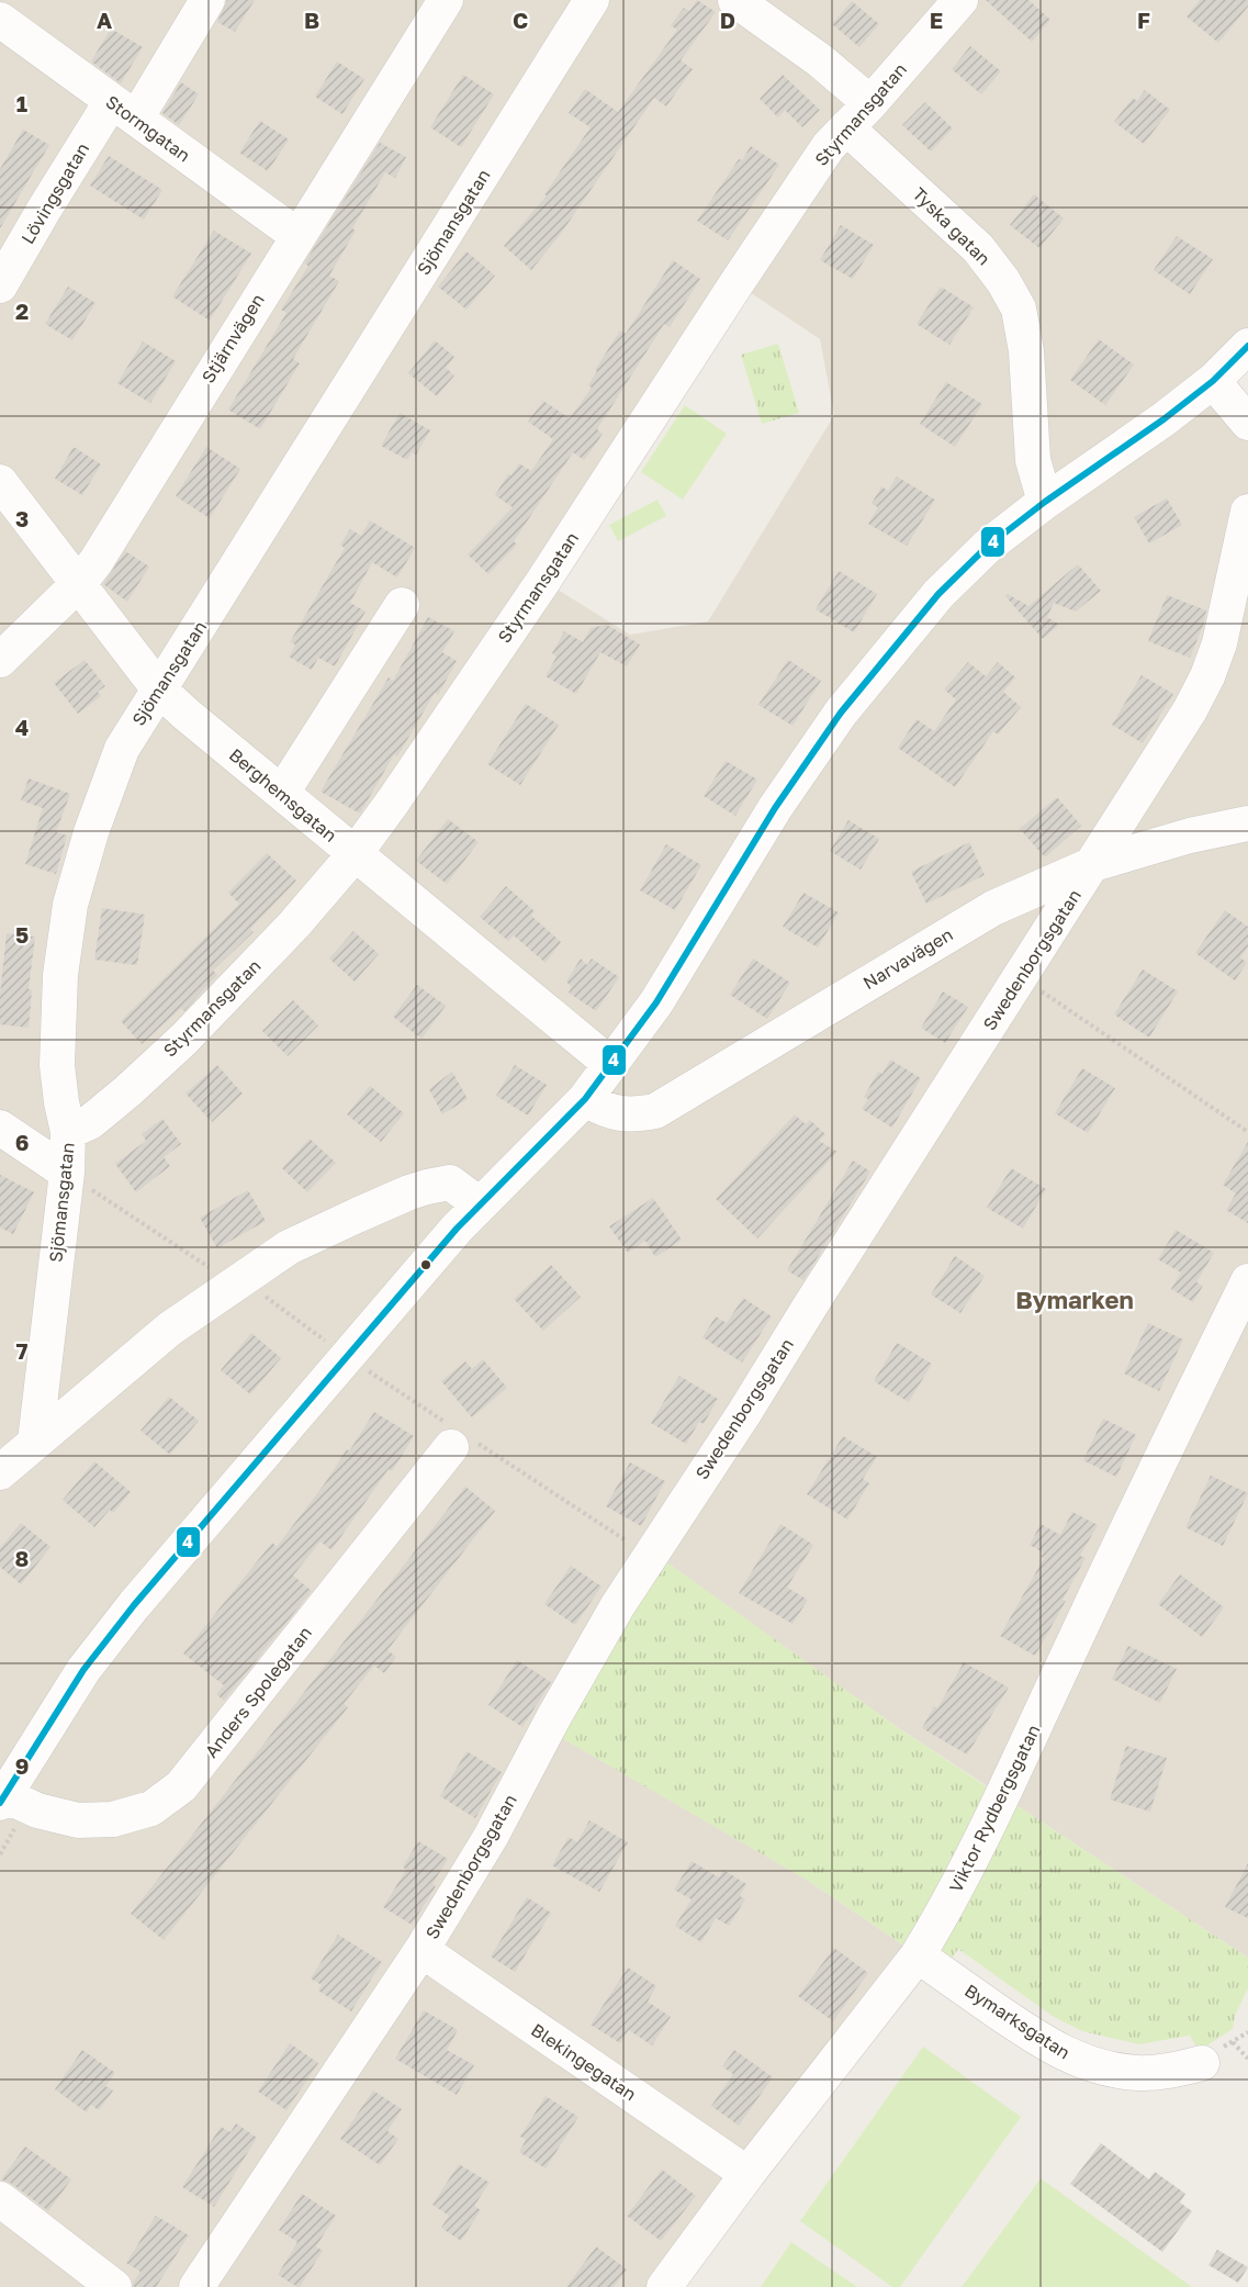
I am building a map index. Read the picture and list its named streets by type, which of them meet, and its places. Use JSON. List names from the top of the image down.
{
  "streets": {
    "street": [
      "Styrmansgatan",
      "Stormgatan",
      "Lövingsgatan",
      "Sjömansgatan",
      "Tyska gatan",
      "Stjärnvägen",
      "Berghemsgatan",
      "Narvavägen",
      "Swedenborgsgatan",
      "Anders Spolegatan",
      "Viktor Rydbergsgatan",
      "Bymarksgatan",
      "Blekingegatan"
    ]
  },
  "crossings": [
    ["Styrmansgatan", "Sjömansgatan"],
    ["Styrmansgatan", "Tyska gatan"],
    ["Styrmansgatan", "Berghemsgatan"],
    ["Stormgatan", "Lövingsgatan"],
    ["Stormgatan", "Stjärnvägen"],
    ["Sjömansgatan", "Berghemsgatan"],
    ["Stjärnvägen", "Berghemsgatan"],
    ["Narvavägen", "Swedenborgsgatan"],
    ["Swedenborgsgatan", "Blekingegatan"],
    ["Viktor Rydbergsgatan", "Bymarksgatan"],
    ["Viktor Rydbergsgatan", "Blekingegatan"]
  ],
  "districts": ["Bymarken"],
  "lines": ["transit line 4"],
  "grid": {
    "columns": [
      "A",
      "B",
      "C",
      "D",
      "E",
      "F"
    ],
    "rows": [
      "1",
      "2",
      "3",
      "4",
      "5",
      "6",
      "7",
      "8",
      "9"
    ]
  }
}
